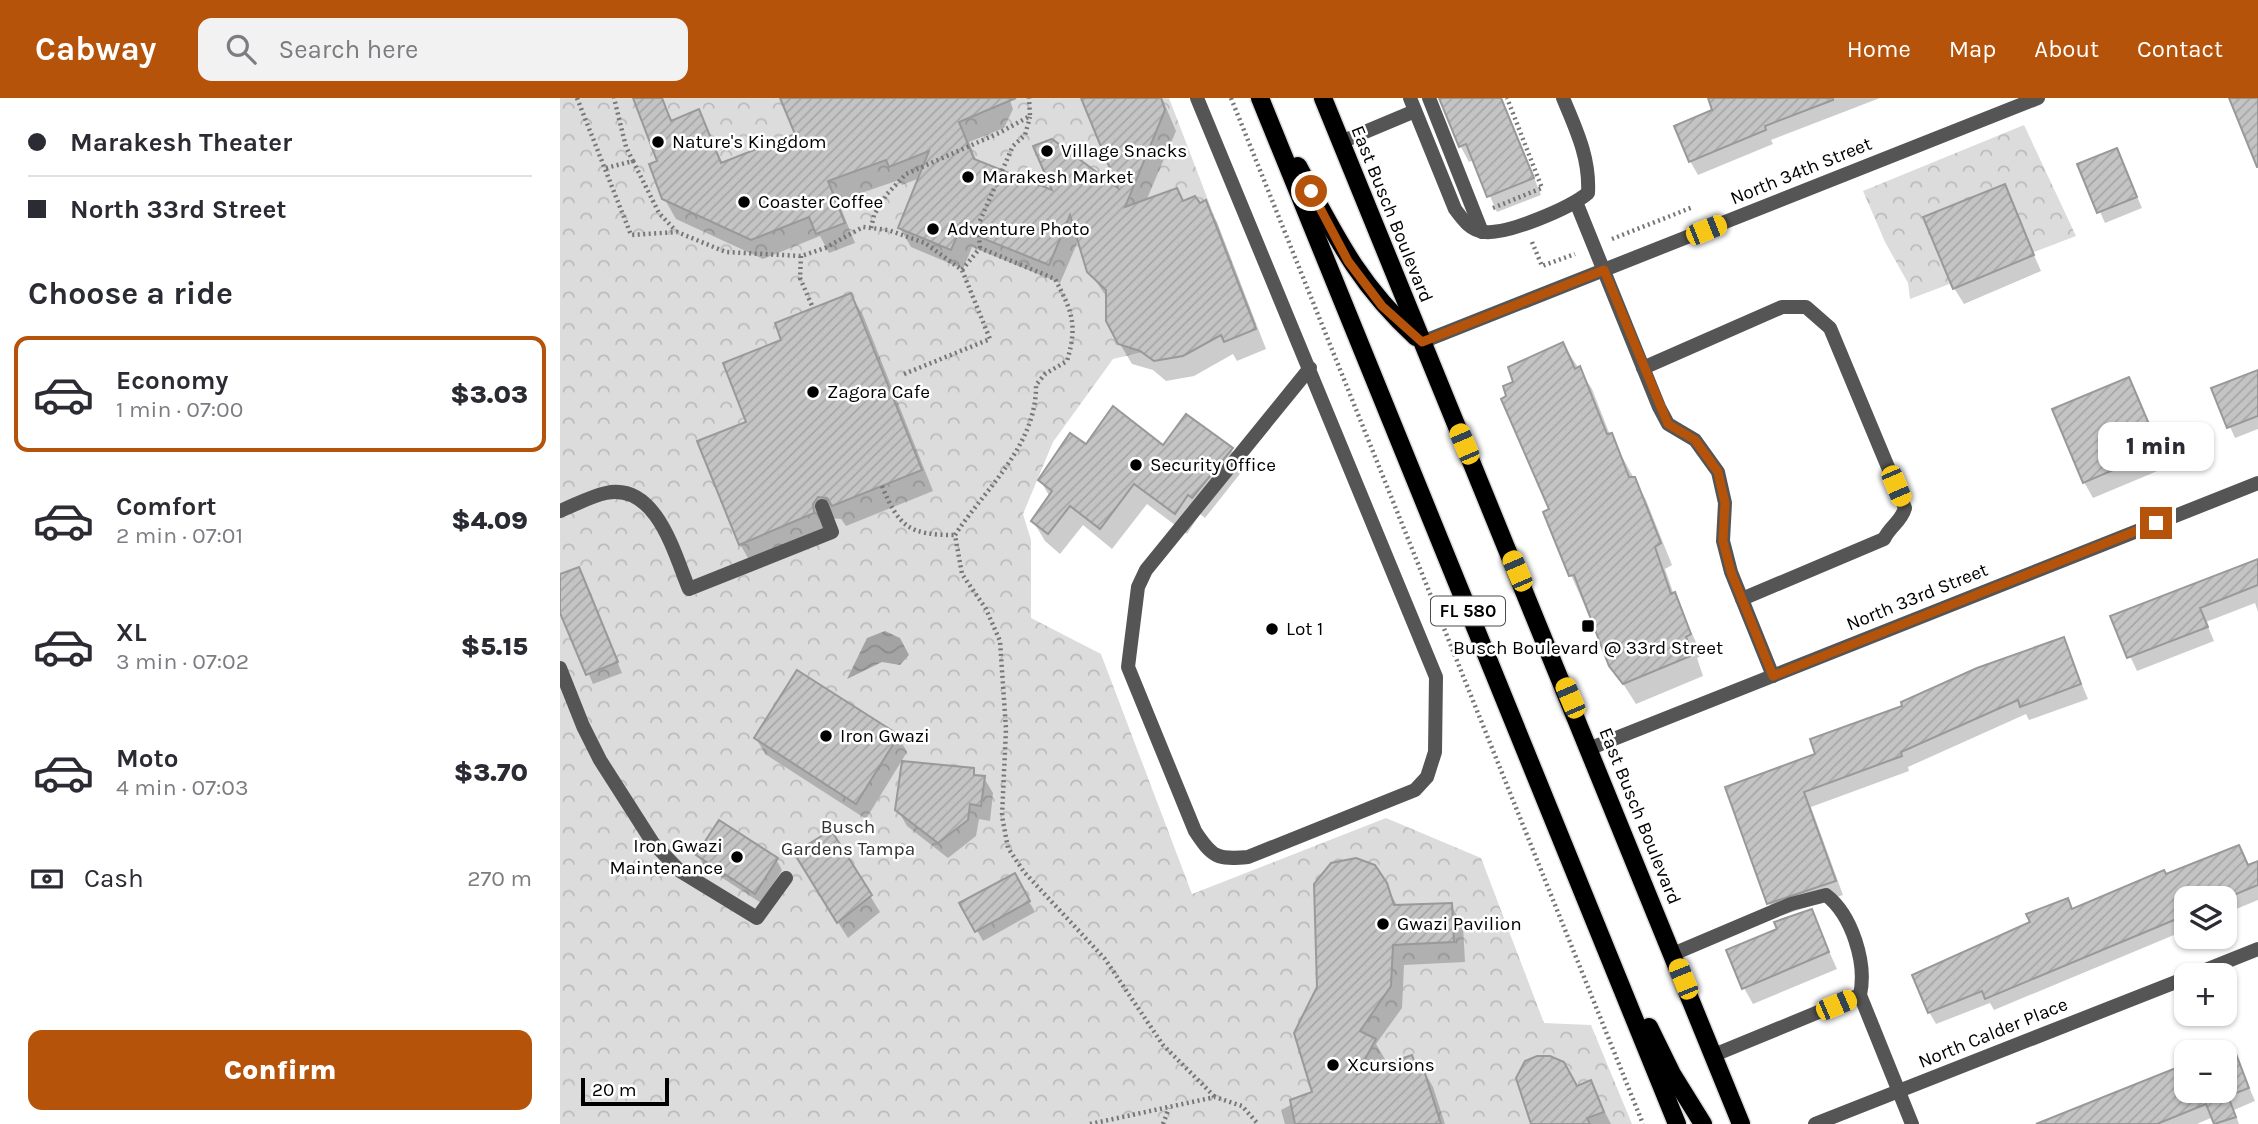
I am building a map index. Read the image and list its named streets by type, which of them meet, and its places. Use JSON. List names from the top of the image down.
{
  "streets": {
    "main road": ["East Busch Boulevard", "FL 580"],
    "street": ["North 34th Street", "North 33rd Street", "North Calder Place"]
  },
  "crossings": [
    ["North 34th Street", "East Busch Boulevard"],
    ["East Busch Boulevard", "North 33rd Street"]
  ],
  "parks": ["Busch Gardens Tampa"],
  "places": {
    "other": [
      "Nature's Kingdom",
      "Village Snacks",
      "Marakesh Market",
      "Coaster Coffee",
      "Adventure Photo",
      "Zagora Cafe",
      "Security Office",
      "Lot 1",
      "Iron Gwazi",
      "Iron Gwazi Maintenance",
      "Gwazi Pavilion",
      "Xcursions"
    ],
    "transit": ["Busch Boulevard @ 33rd Street"]
  },
  "scale_bar": "20 m",
  "page": {
    "header": "Cabway",
    "search": "Search here",
    "nav": [
      "Home",
      "Map",
      "About",
      "Contact"
    ],
    "banner": ["Marakesh Theater", "North 33rd Street"],
    "heading": "Choose a ride",
    "list": [
      {
        "name": "Economy",
        "note": "1 min · 07:00",
        "value": "$3.03"
      },
      {
        "name": "Comfort",
        "note": "2 min · 07:01",
        "value": "$4.09"
      },
      {
        "name": "XL",
        "note": "3 min · 07:02",
        "value": "$5.15"
      },
      {
        "name": "Moto",
        "note": "4 min · 07:03",
        "value": "$3.70"
      }
    ],
    "bubble": "1 min",
    "pay": ["Cash", "270 m"],
    "map_buttons": ["+", "−"],
    "buttons": "Confirm",
    "scale": "20 m"
  }
}
